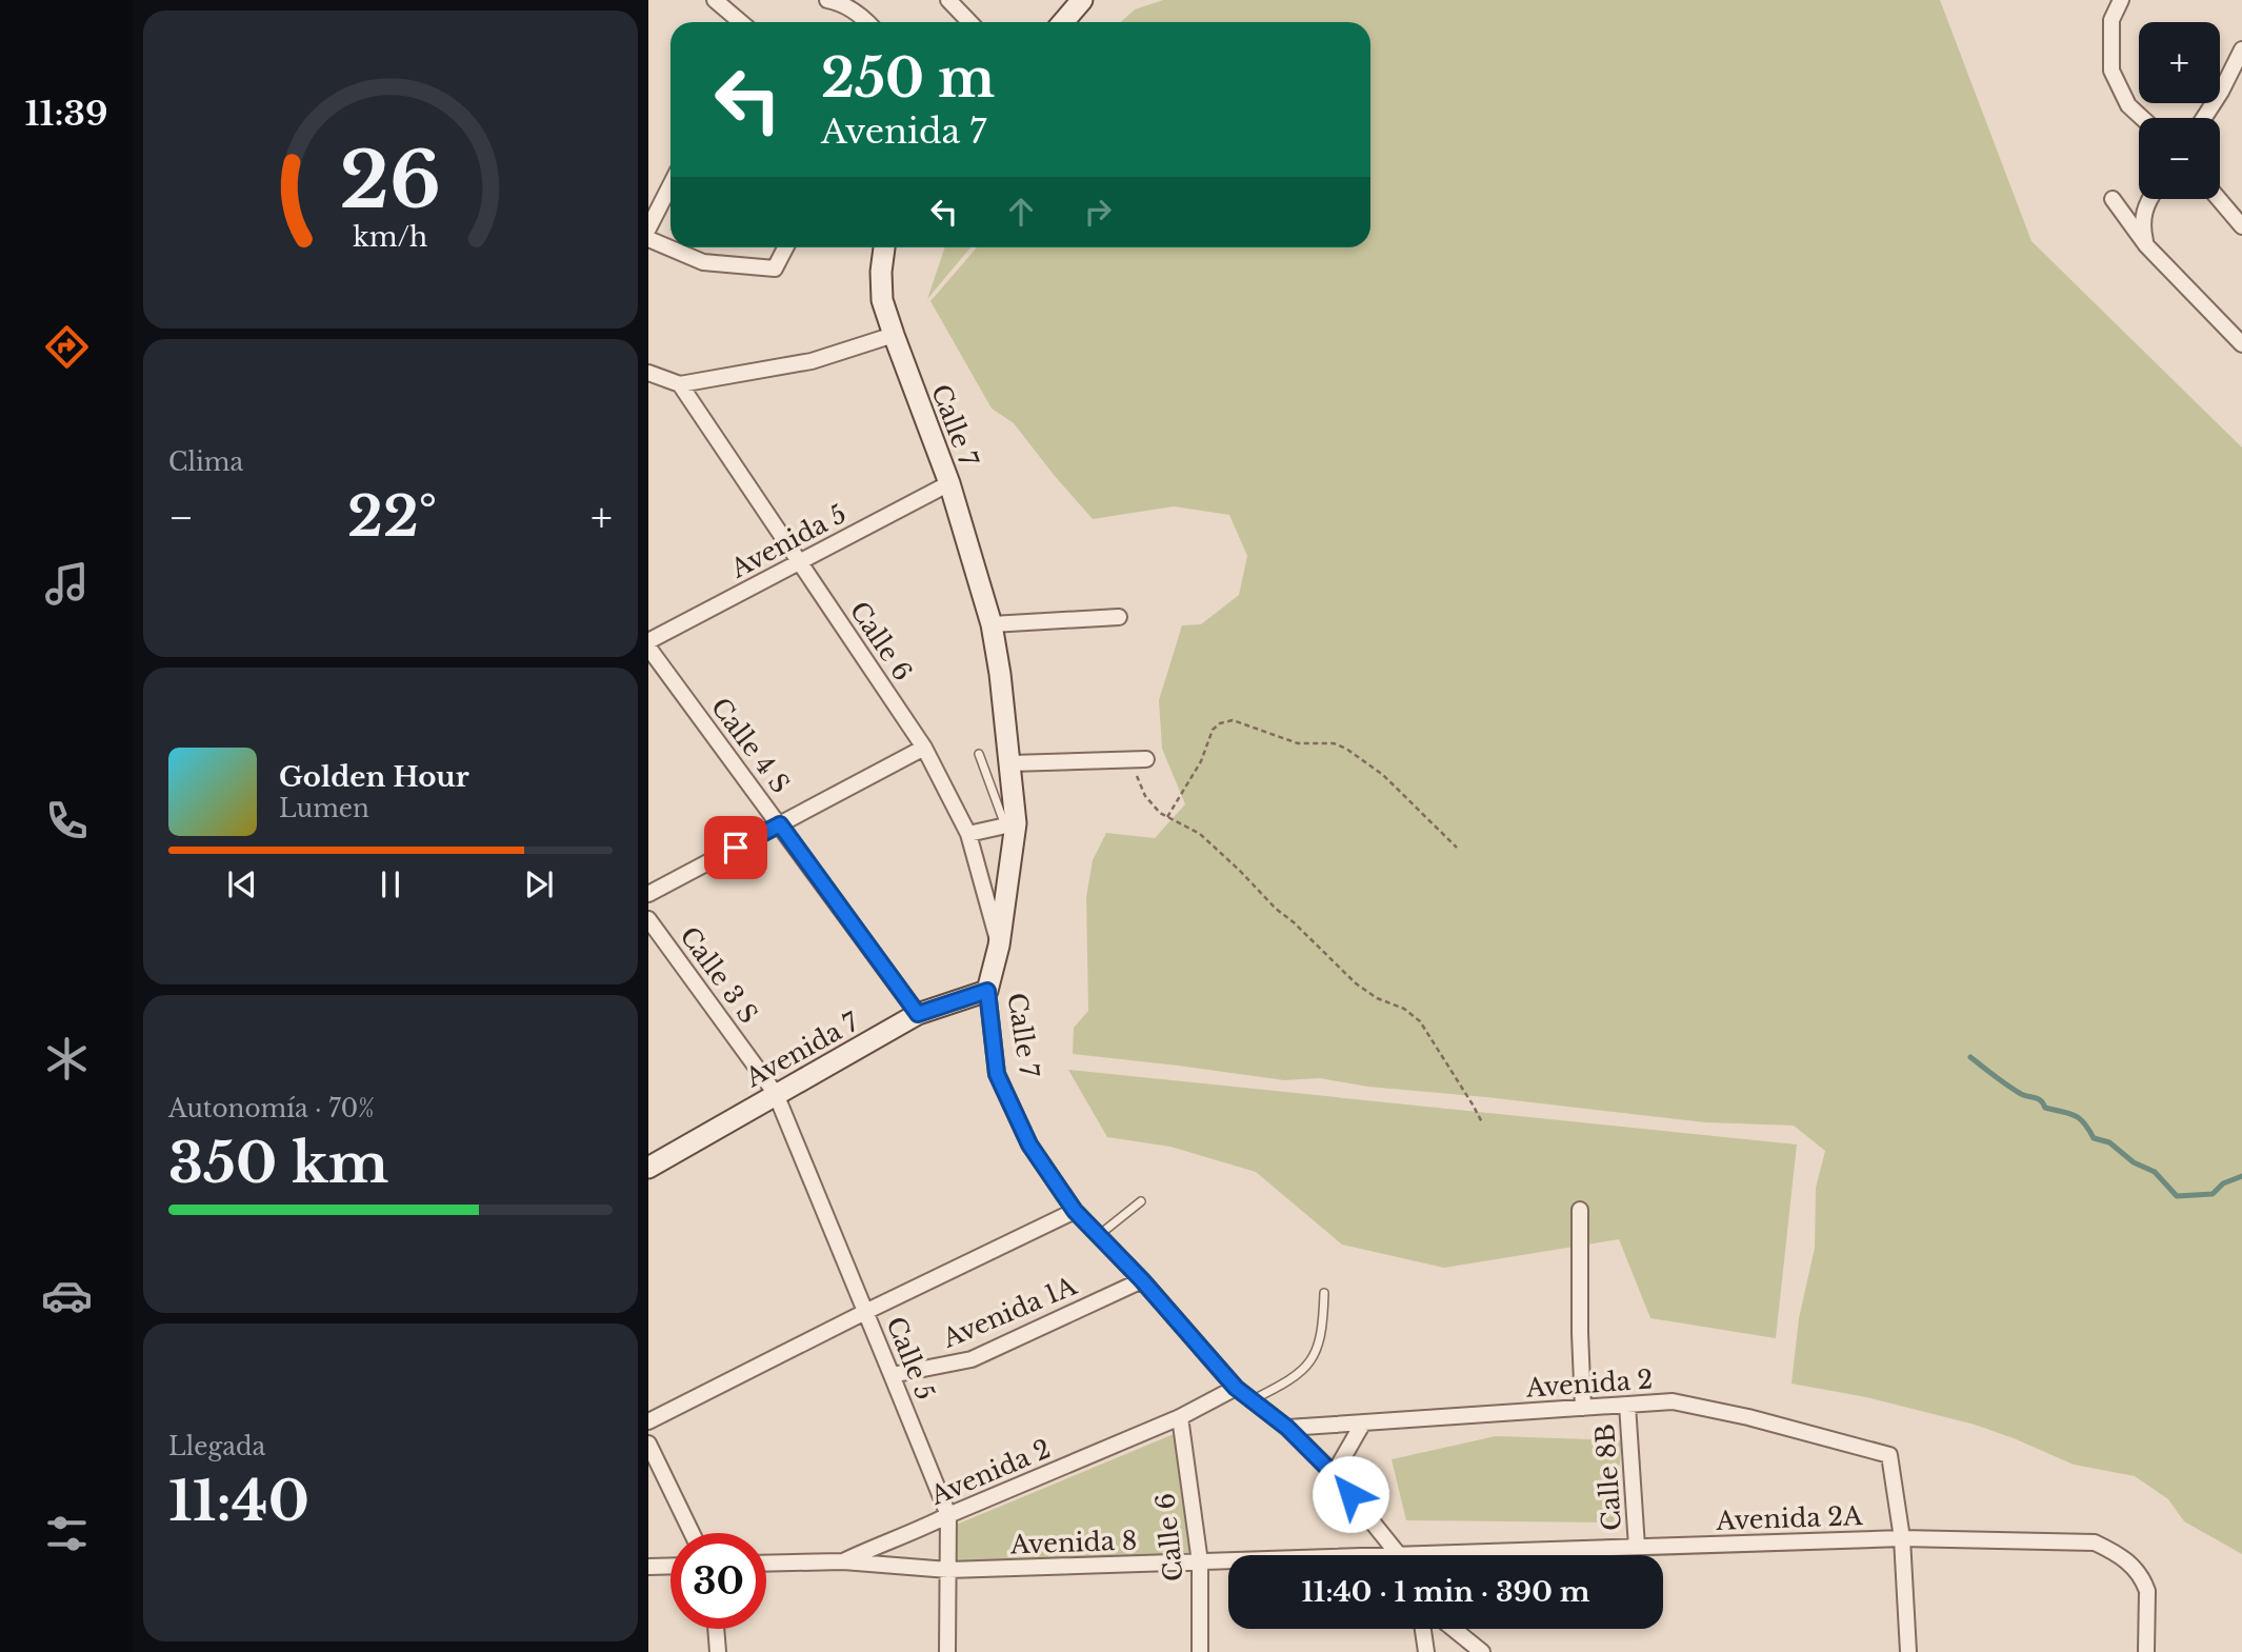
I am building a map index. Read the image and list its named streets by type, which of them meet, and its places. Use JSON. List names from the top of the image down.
{
  "streets": {
    "main road": ["Calle 7", "Avenida 7"],
    "street": [
      "Avenida 5",
      "Calle 6",
      "Calle 4 S",
      "Calle 3 S",
      "Avenida 1A",
      "Calle 5",
      "Avenida 2",
      "Calle 8B",
      "Avenida 2A",
      "Avenida 8"
    ]
  },
  "crossings": [
    ["Calle 7", "Avenida 5"],
    ["Calle 7", "Calle 6"],
    ["Calle 7", "Avenida 7"],
    ["Calle 7", "Avenida 1A"],
    ["Calle 7", "Avenida 2"],
    ["Avenida 5", "Calle 6"],
    ["Calle 6", "Avenida 2"],
    ["Calle 6", "Avenida 8"],
    ["Calle 4 S", "Avenida 7"],
    ["Calle 3 S", "Avenida 7"],
    ["Calle 3 S", "Calle 5"],
    ["Avenida 7", "Calle 5"],
    ["Avenida 1A", "Calle 5"],
    ["Calle 5", "Avenida 2"],
    ["Calle 5", "Avenida 8"],
    ["Avenida 2", "Calle 8B"],
    ["Avenida 2", "Avenida 2A"],
    ["Avenida 2", "Avenida 8"],
    ["Calle 8B", "Avenida 2A"]
  ],
  "page": {
    "tabs": "11:39",
    "map_buttons": ["+", "−"],
    "turn": ["250 m", "Avenida 7"],
    "tile": [
      "Clima",
      ["Autonomía · 70%", "350 km"],
      ["Llegada", "11:40"]
    ],
    "heat": ["−", "22°", "+"],
    "song": ["Golden Hour", "Lumen"],
    "limit": "30",
    "trip": "11:40 · 1 min · 390 m",
    "gauge": ["26", "km/h"]
  }
}
